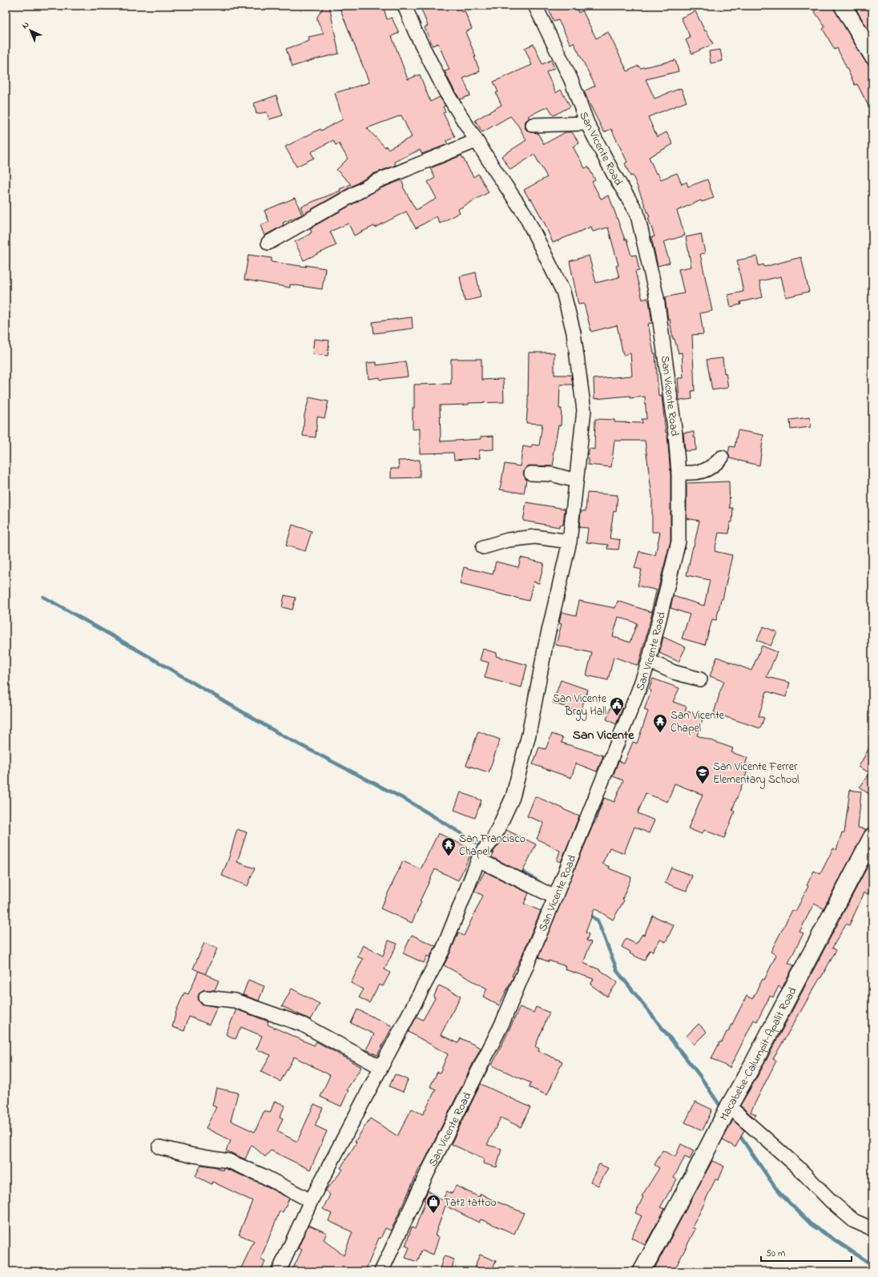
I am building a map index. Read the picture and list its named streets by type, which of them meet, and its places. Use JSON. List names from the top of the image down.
{
  "streets": {
    "main road": ["Macabebe-Calumpit-Apalit Road"],
    "street": ["San Vicente Road"]
  },
  "districts": ["San Vicente"],
  "places": {
    "public building": ["San Vicente Brgy Hall"],
    "temple": ["San Vicente Chapel", "San Francisco Chapel"],
    "school or university": ["San Vicente Ferrer Elementary School"],
    "shop": ["Tatz tattoo"]
  },
  "scale_bar": "50 m",
  "north": "top left"
}
